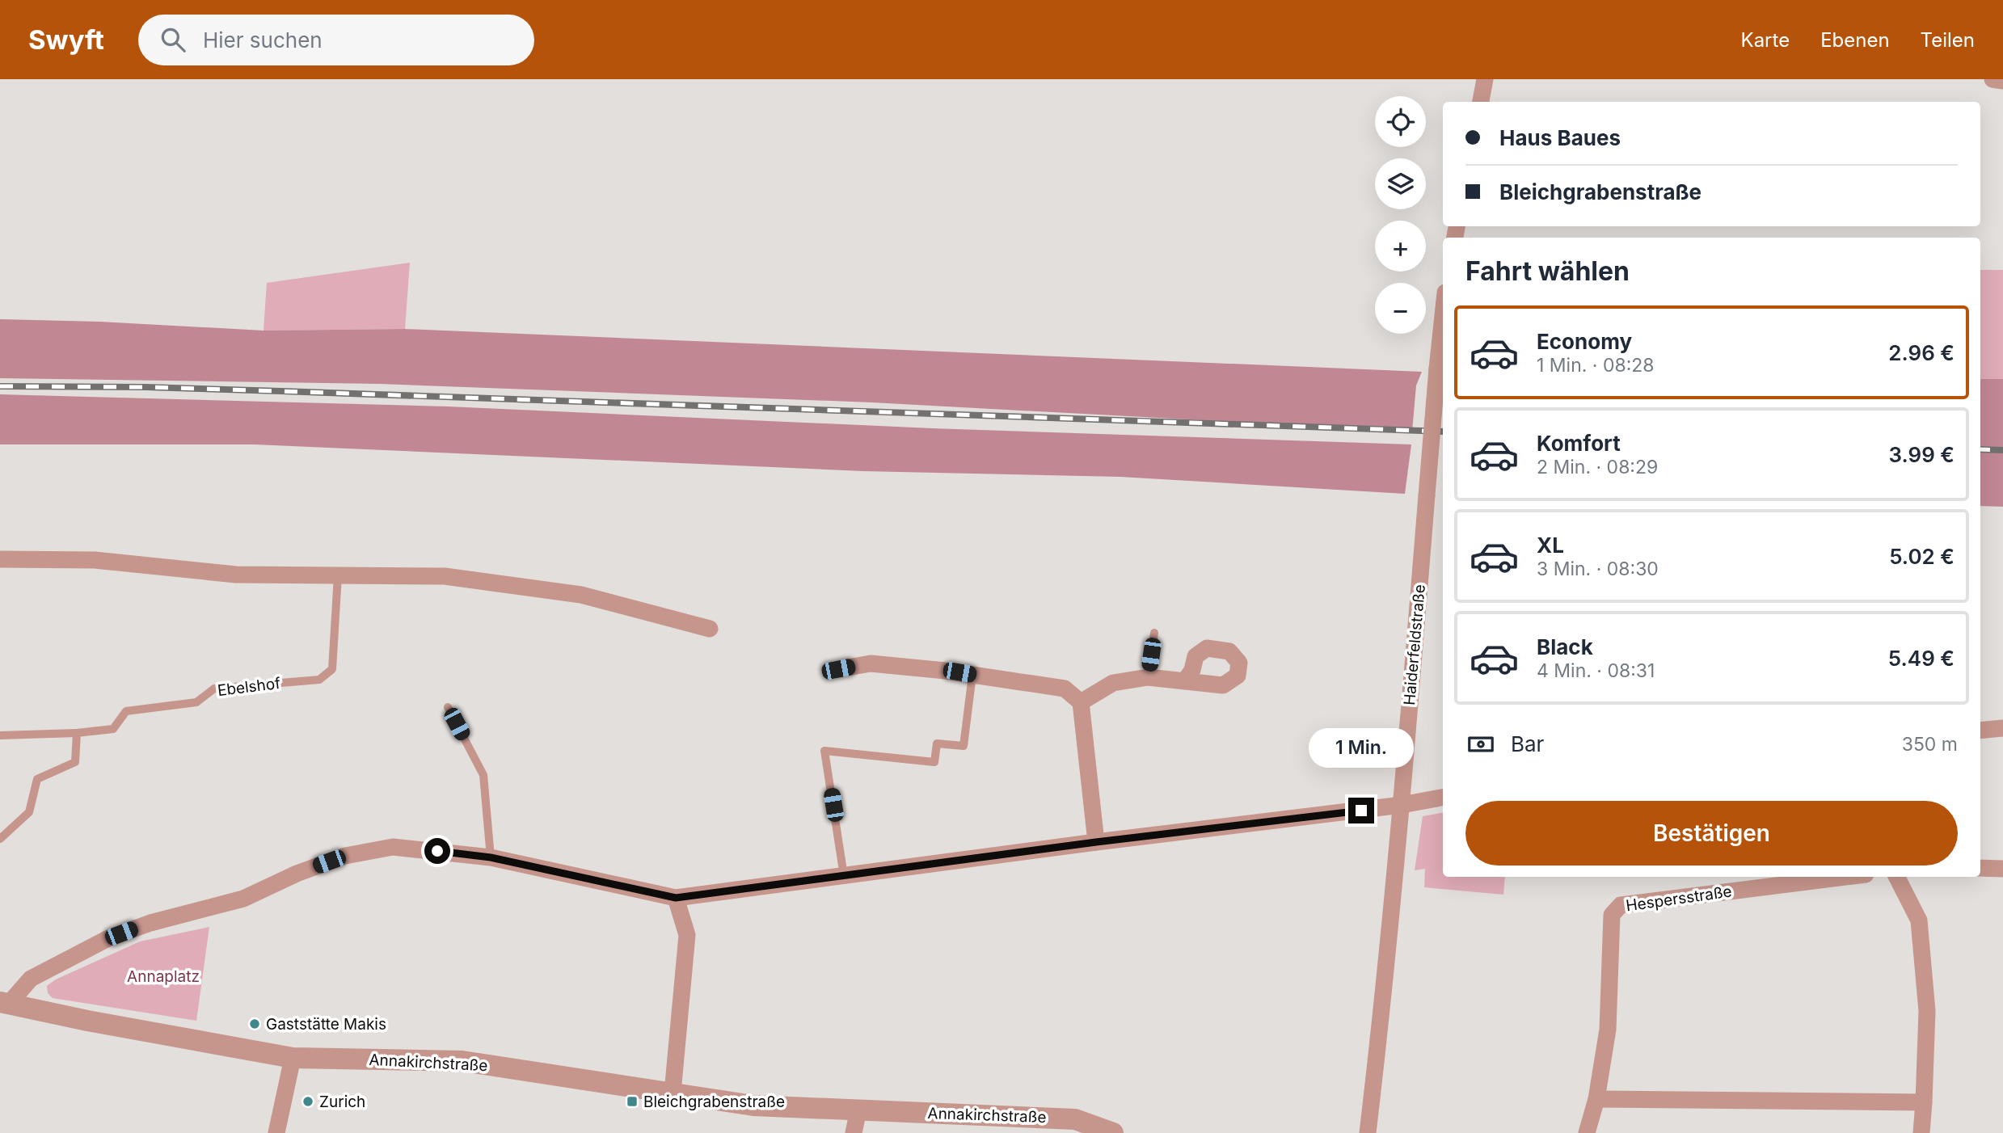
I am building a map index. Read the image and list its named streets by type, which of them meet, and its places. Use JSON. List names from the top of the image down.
{
  "streets": {
    "street": ["Haiderfeldstraße", "Hespersstraße", "Annakirchstraße"],
    "lane": ["Ebelshof"]
  },
  "parks": ["Annaplatz"],
  "places": {
    "other": ["Gaststätte Makis", "Zurich"],
    "transit": ["Bleichgrabenstraße"]
  },
  "page": {
    "header": "Swyft",
    "search": "Hier suchen",
    "nav": ["Karte", "Ebenen", "Teilen"],
    "map_buttons": ["+", "−"],
    "banner": ["Haus Baues", "Bleichgrabenstraße"],
    "heading": "Fahrt wählen",
    "list": [
      {
        "name": "Economy",
        "note": "1 Min. · 08:28",
        "value": "2.96 €"
      },
      {
        "name": "Komfort",
        "note": "2 Min. · 08:29",
        "value": "3.99 €"
      },
      {
        "name": "XL",
        "note": "3 Min. · 08:30",
        "value": "5.02 €"
      },
      {
        "name": "Black",
        "note": "4 Min. · 08:31",
        "value": "5.49 €"
      }
    ],
    "pay": ["Bar", "350 m"],
    "bubble": "1 Min.",
    "buttons": "Bestätigen"
  }
}
